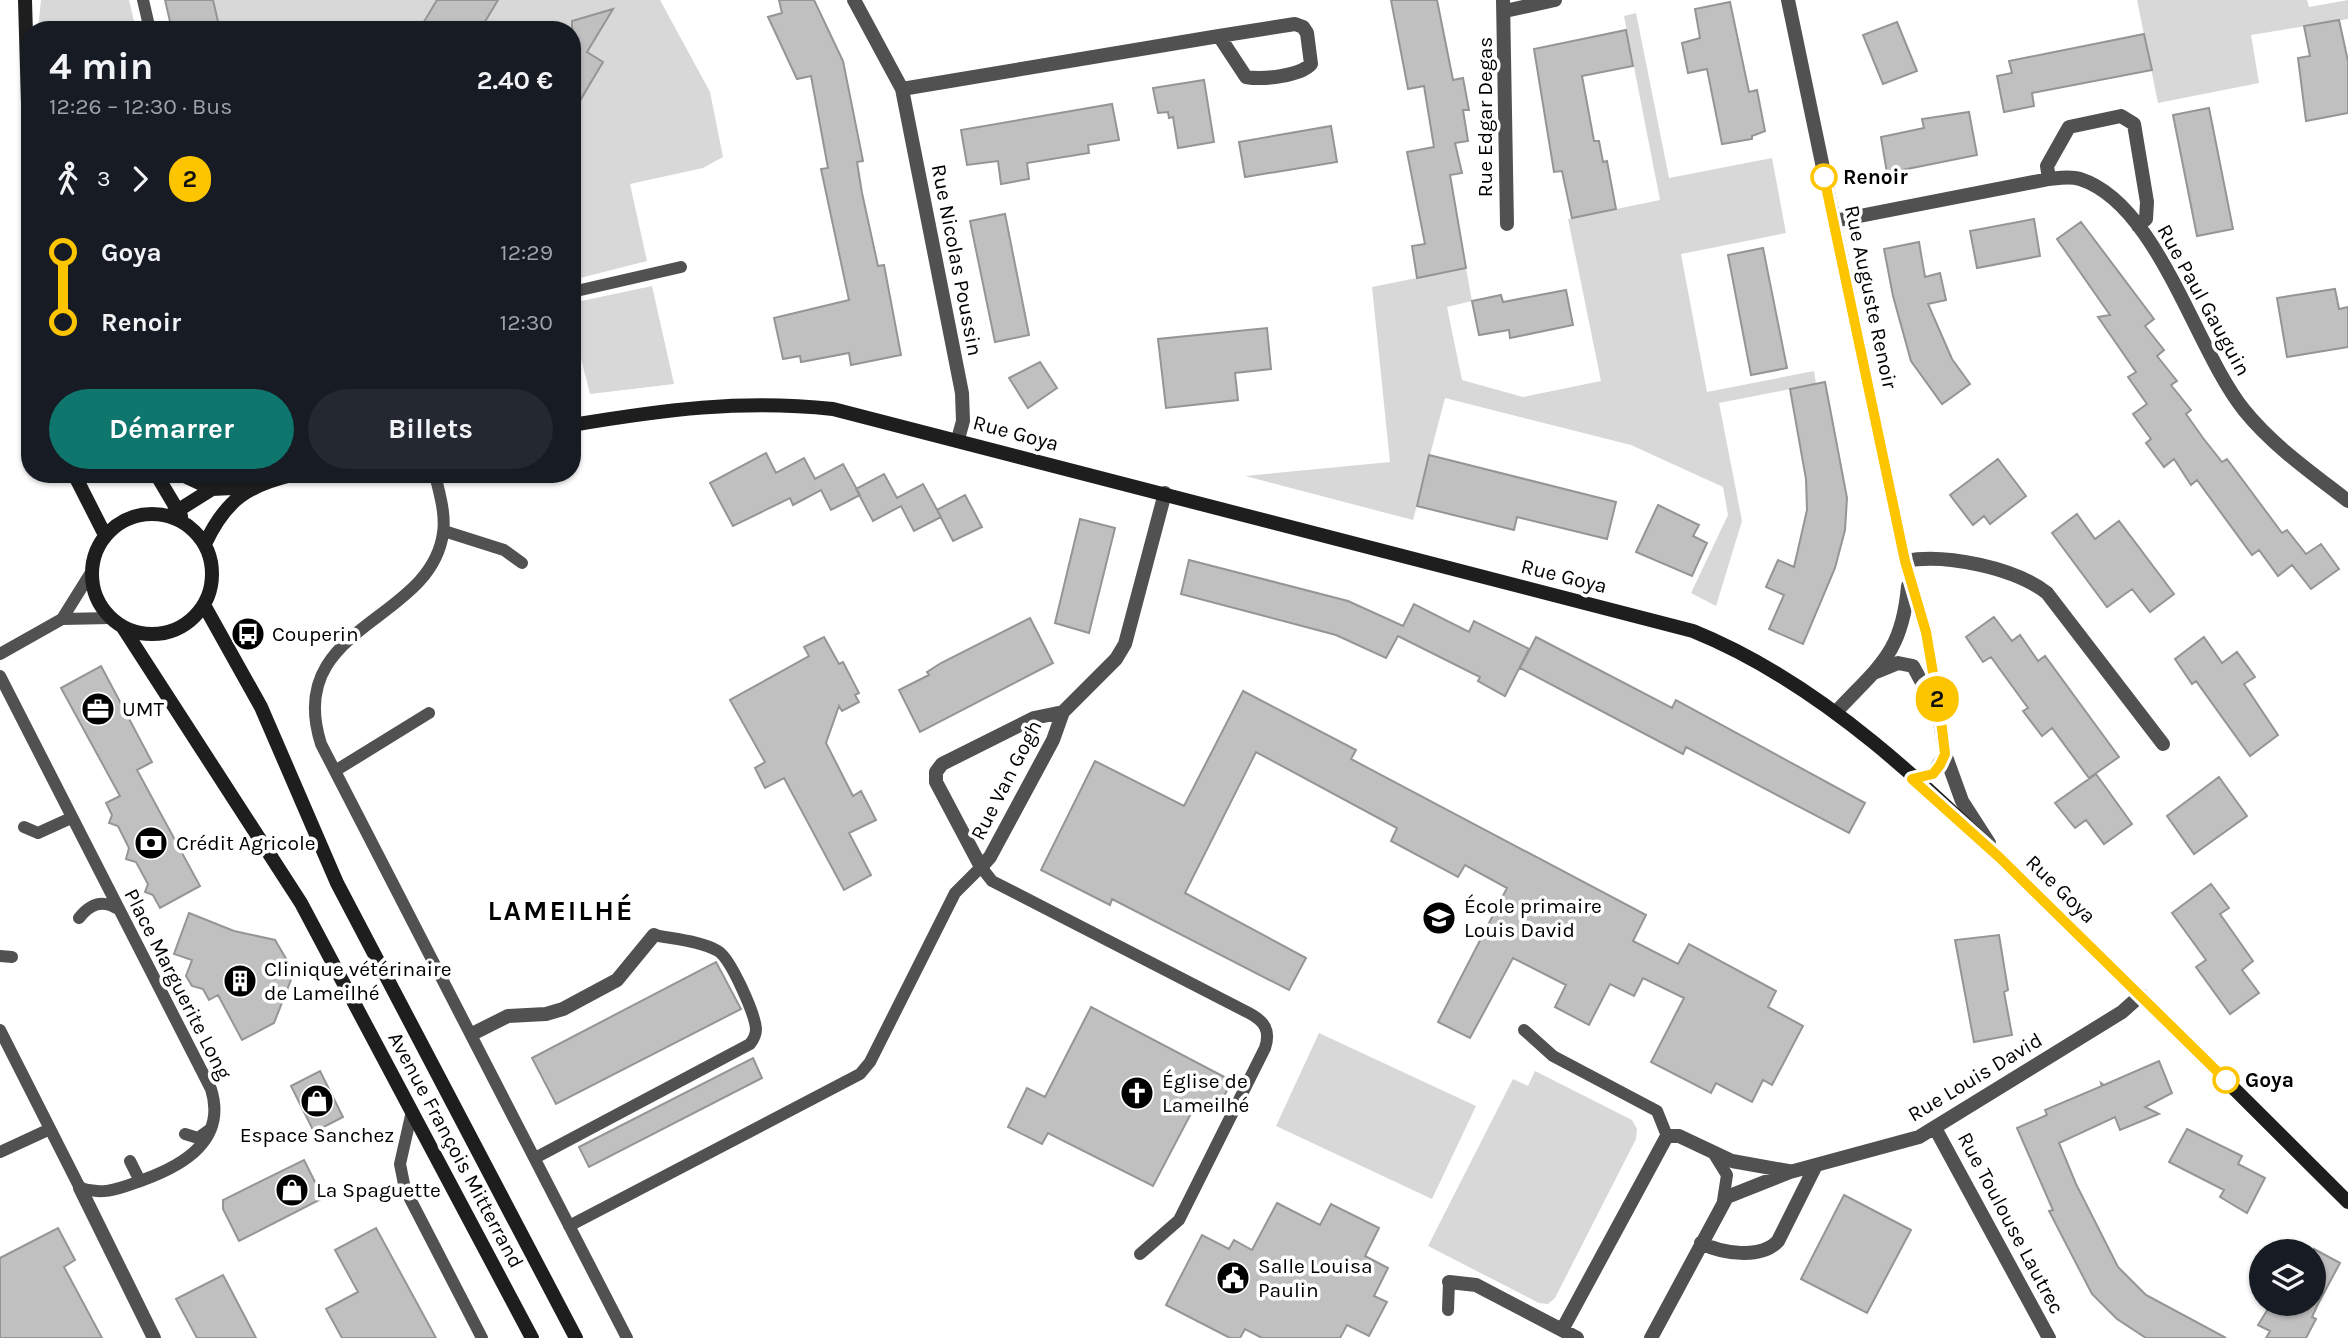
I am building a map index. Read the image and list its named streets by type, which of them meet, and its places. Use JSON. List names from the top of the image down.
{
  "streets": {
    "street": [
      "Rue Edgar Degas",
      "Rue Nicolas Poussin",
      "Rue Auguste Renoir",
      "Rue Paul Gauguin",
      "Rue Goya",
      "Rue Van Gogh",
      "Rue Louis David",
      "Avenue François Mitterrand",
      "Rue Toulouse Lautrec"
    ],
    "lane": ["Place Marguerite Long"]
  },
  "crossings": [
    ["Rue Nicolas Poussin", "Rue Goya"],
    ["Rue Auguste Renoir", "Rue Paul Gauguin"],
    ["Rue Auguste Renoir", "Rue Goya"],
    ["Rue Goya", "Rue Van Gogh"],
    ["Rue Goya", "Rue Louis David"],
    ["Rue Louis David", "Rue Toulouse Lautrec"]
  ],
  "districts": ["LAMEILHÉ"],
  "places": {
    "other": ["Renoir", "Goya"],
    "bus stop": ["Couperin"],
    "office": ["UMT"],
    "bank": ["Crédit Agricole"],
    "school or university": ["École primaire Louis David"],
    "building": ["Clinique vétérinaire de Lameilhé"],
    "church": ["Église de Lameilhé"],
    "shop": ["Espace Sanchez", "La Spaguette"],
    "public building": ["Salle Louisa Paulin"]
  },
  "lines": ["bus line 2"],
  "page": {
    "on_map": "2",
    "heading": ["4 min", "12:26 – 12:30 · Bus", "2.40 €"],
    "legs": ["3", "2"],
    "list": [
      {
        "name": "Goya",
        "value": "12:29"
      },
      {
        "name": "Renoir",
        "value": "12:30"
      }
    ],
    "buttons": ["Démarrer", "Billets"]
  }
}
